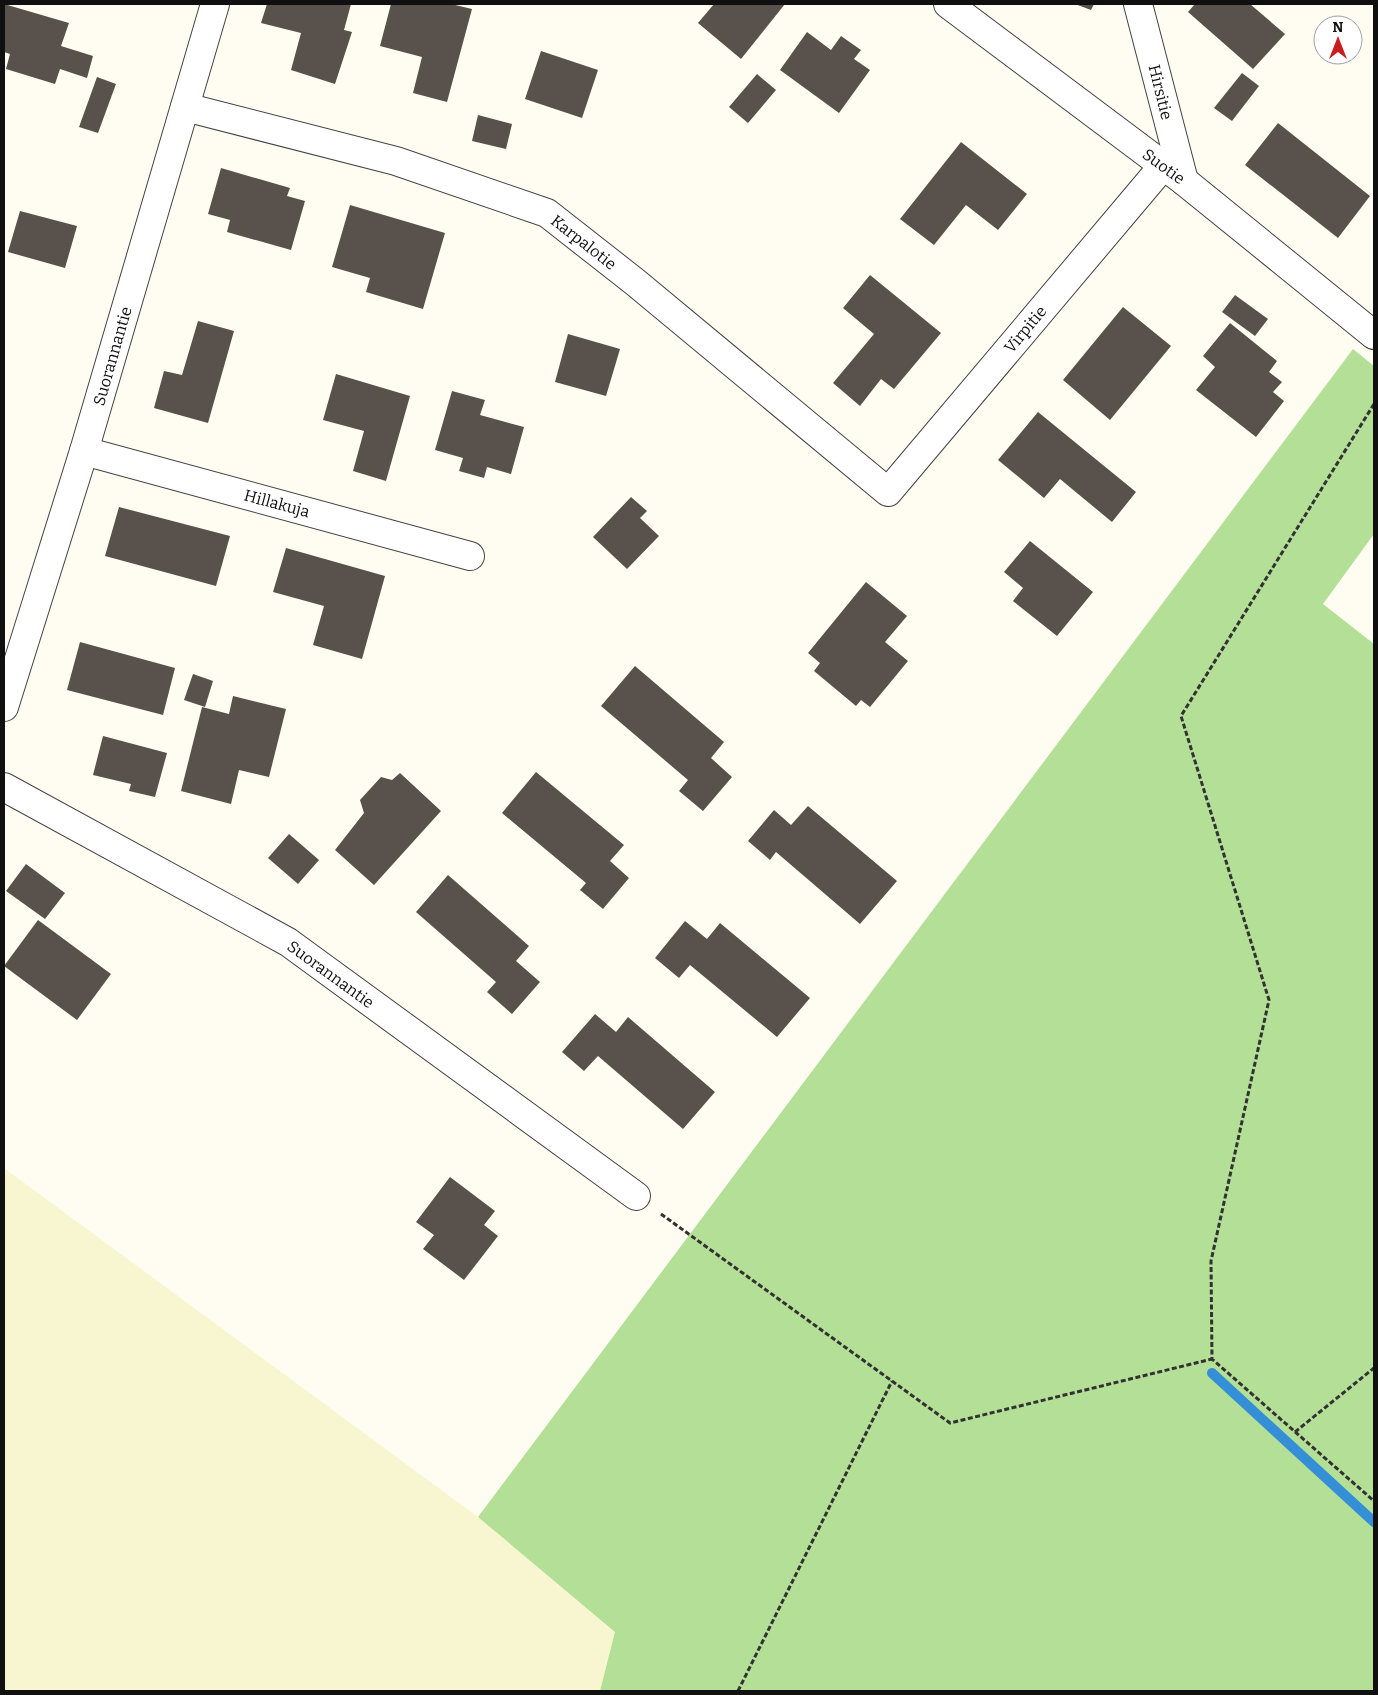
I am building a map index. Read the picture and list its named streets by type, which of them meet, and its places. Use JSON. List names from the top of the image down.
{
  "streets": {
    "street": [
      "Hirsitie",
      "Suotie",
      "Karpalotie",
      "Virpitie",
      "Suorannantie",
      "Hillakuja"
    ]
  },
  "crossings": [
    ["Hirsitie", "Suotie"],
    ["Hirsitie", "Virpitie"],
    ["Suotie", "Virpitie"],
    ["Karpalotie", "Virpitie"],
    ["Karpalotie", "Suorannantie"],
    ["Suorannantie", "Hillakuja"]
  ],
  "north": "top"
}
